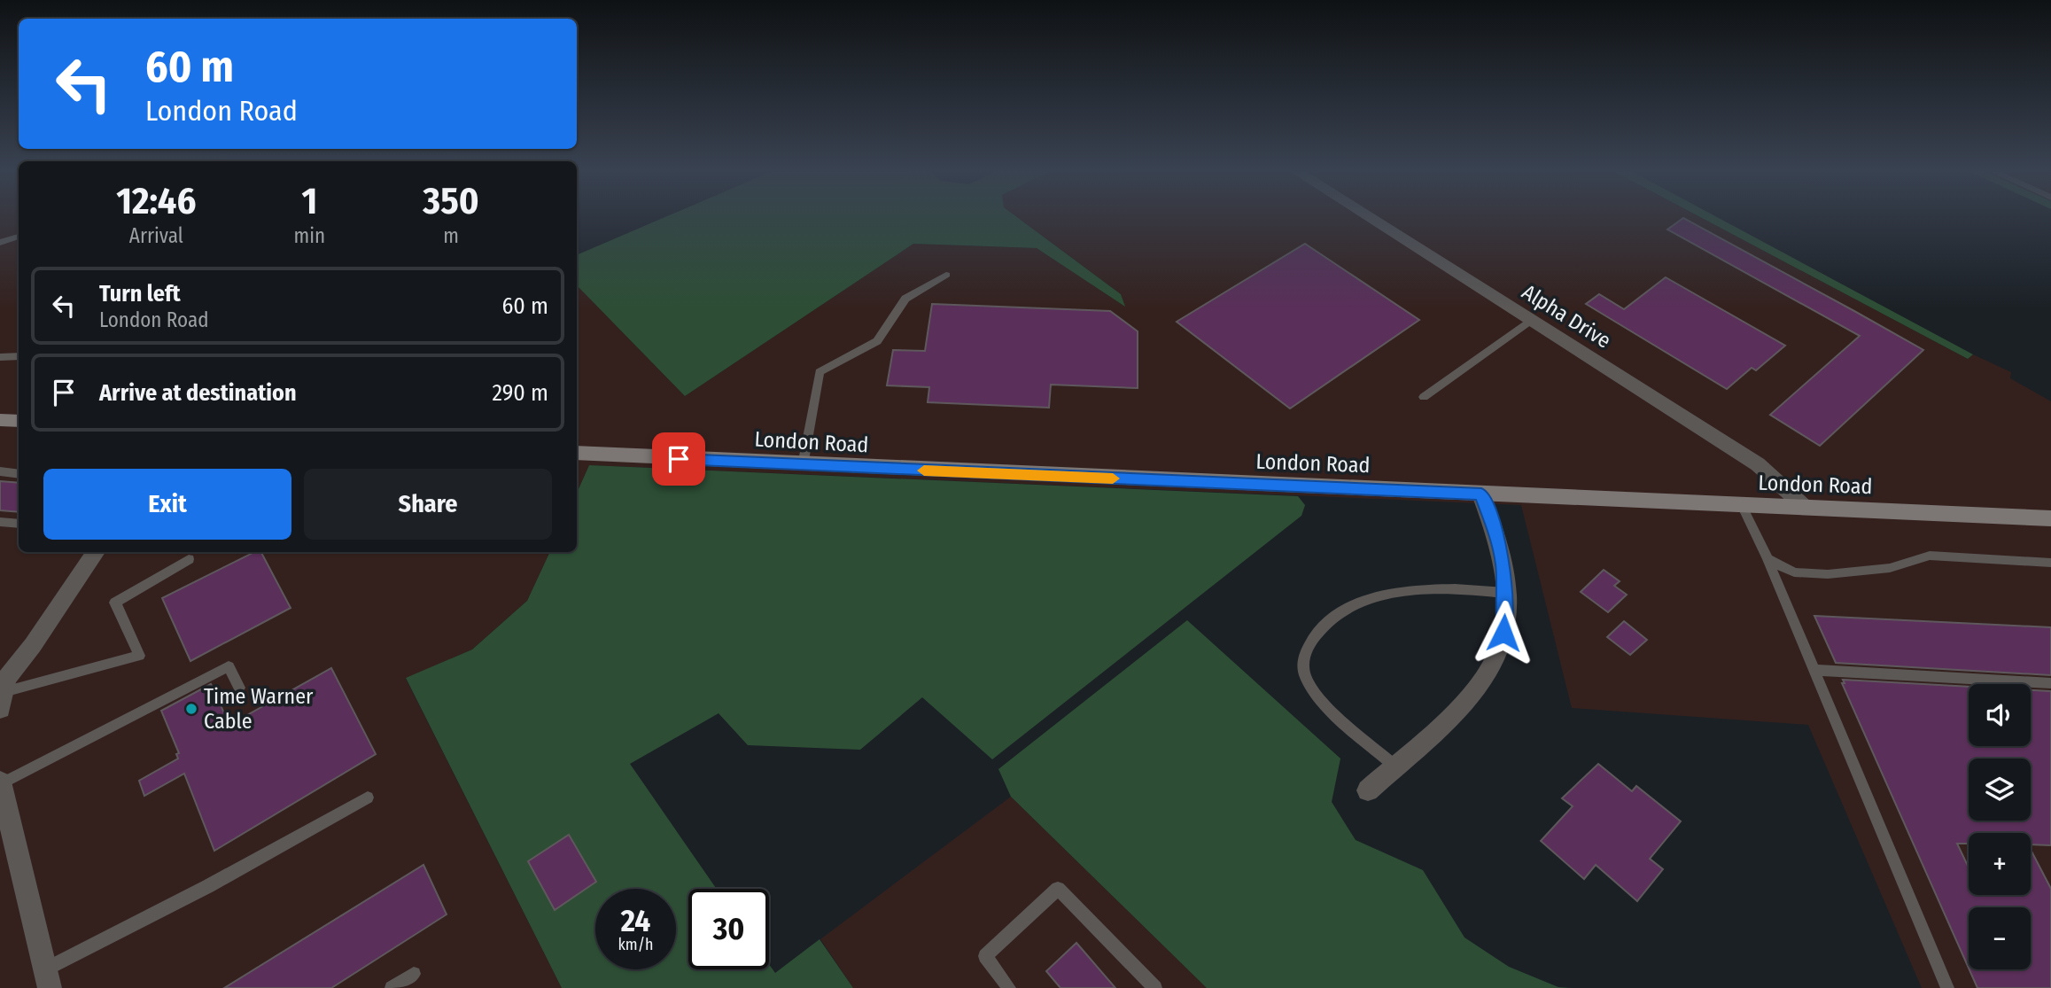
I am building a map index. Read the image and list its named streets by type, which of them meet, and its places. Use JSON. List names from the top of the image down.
{
  "streets": {
    "street": ["Alpha Drive", "London Road"]
  },
  "crossings": [
    ["Alpha Drive", "London Road"]
  ],
  "places": ["Time Warner Cable"],
  "page": {
    "turn": ["60 m", "London Road"],
    "eta": [
      "12:46",
      "Arrival",
      "1",
      "min",
      "350",
      "m"
    ],
    "list": [
      {
        "name": "Turn left",
        "note": "London Road",
        "value": "60 m"
      },
      {
        "name": "Arrive at destination",
        "value": "290 m"
      }
    ],
    "buttons": ["Exit", "Share"],
    "map_buttons": ["+", "−"],
    "speed": "24 km/h",
    "limit": "30"
  }
}
